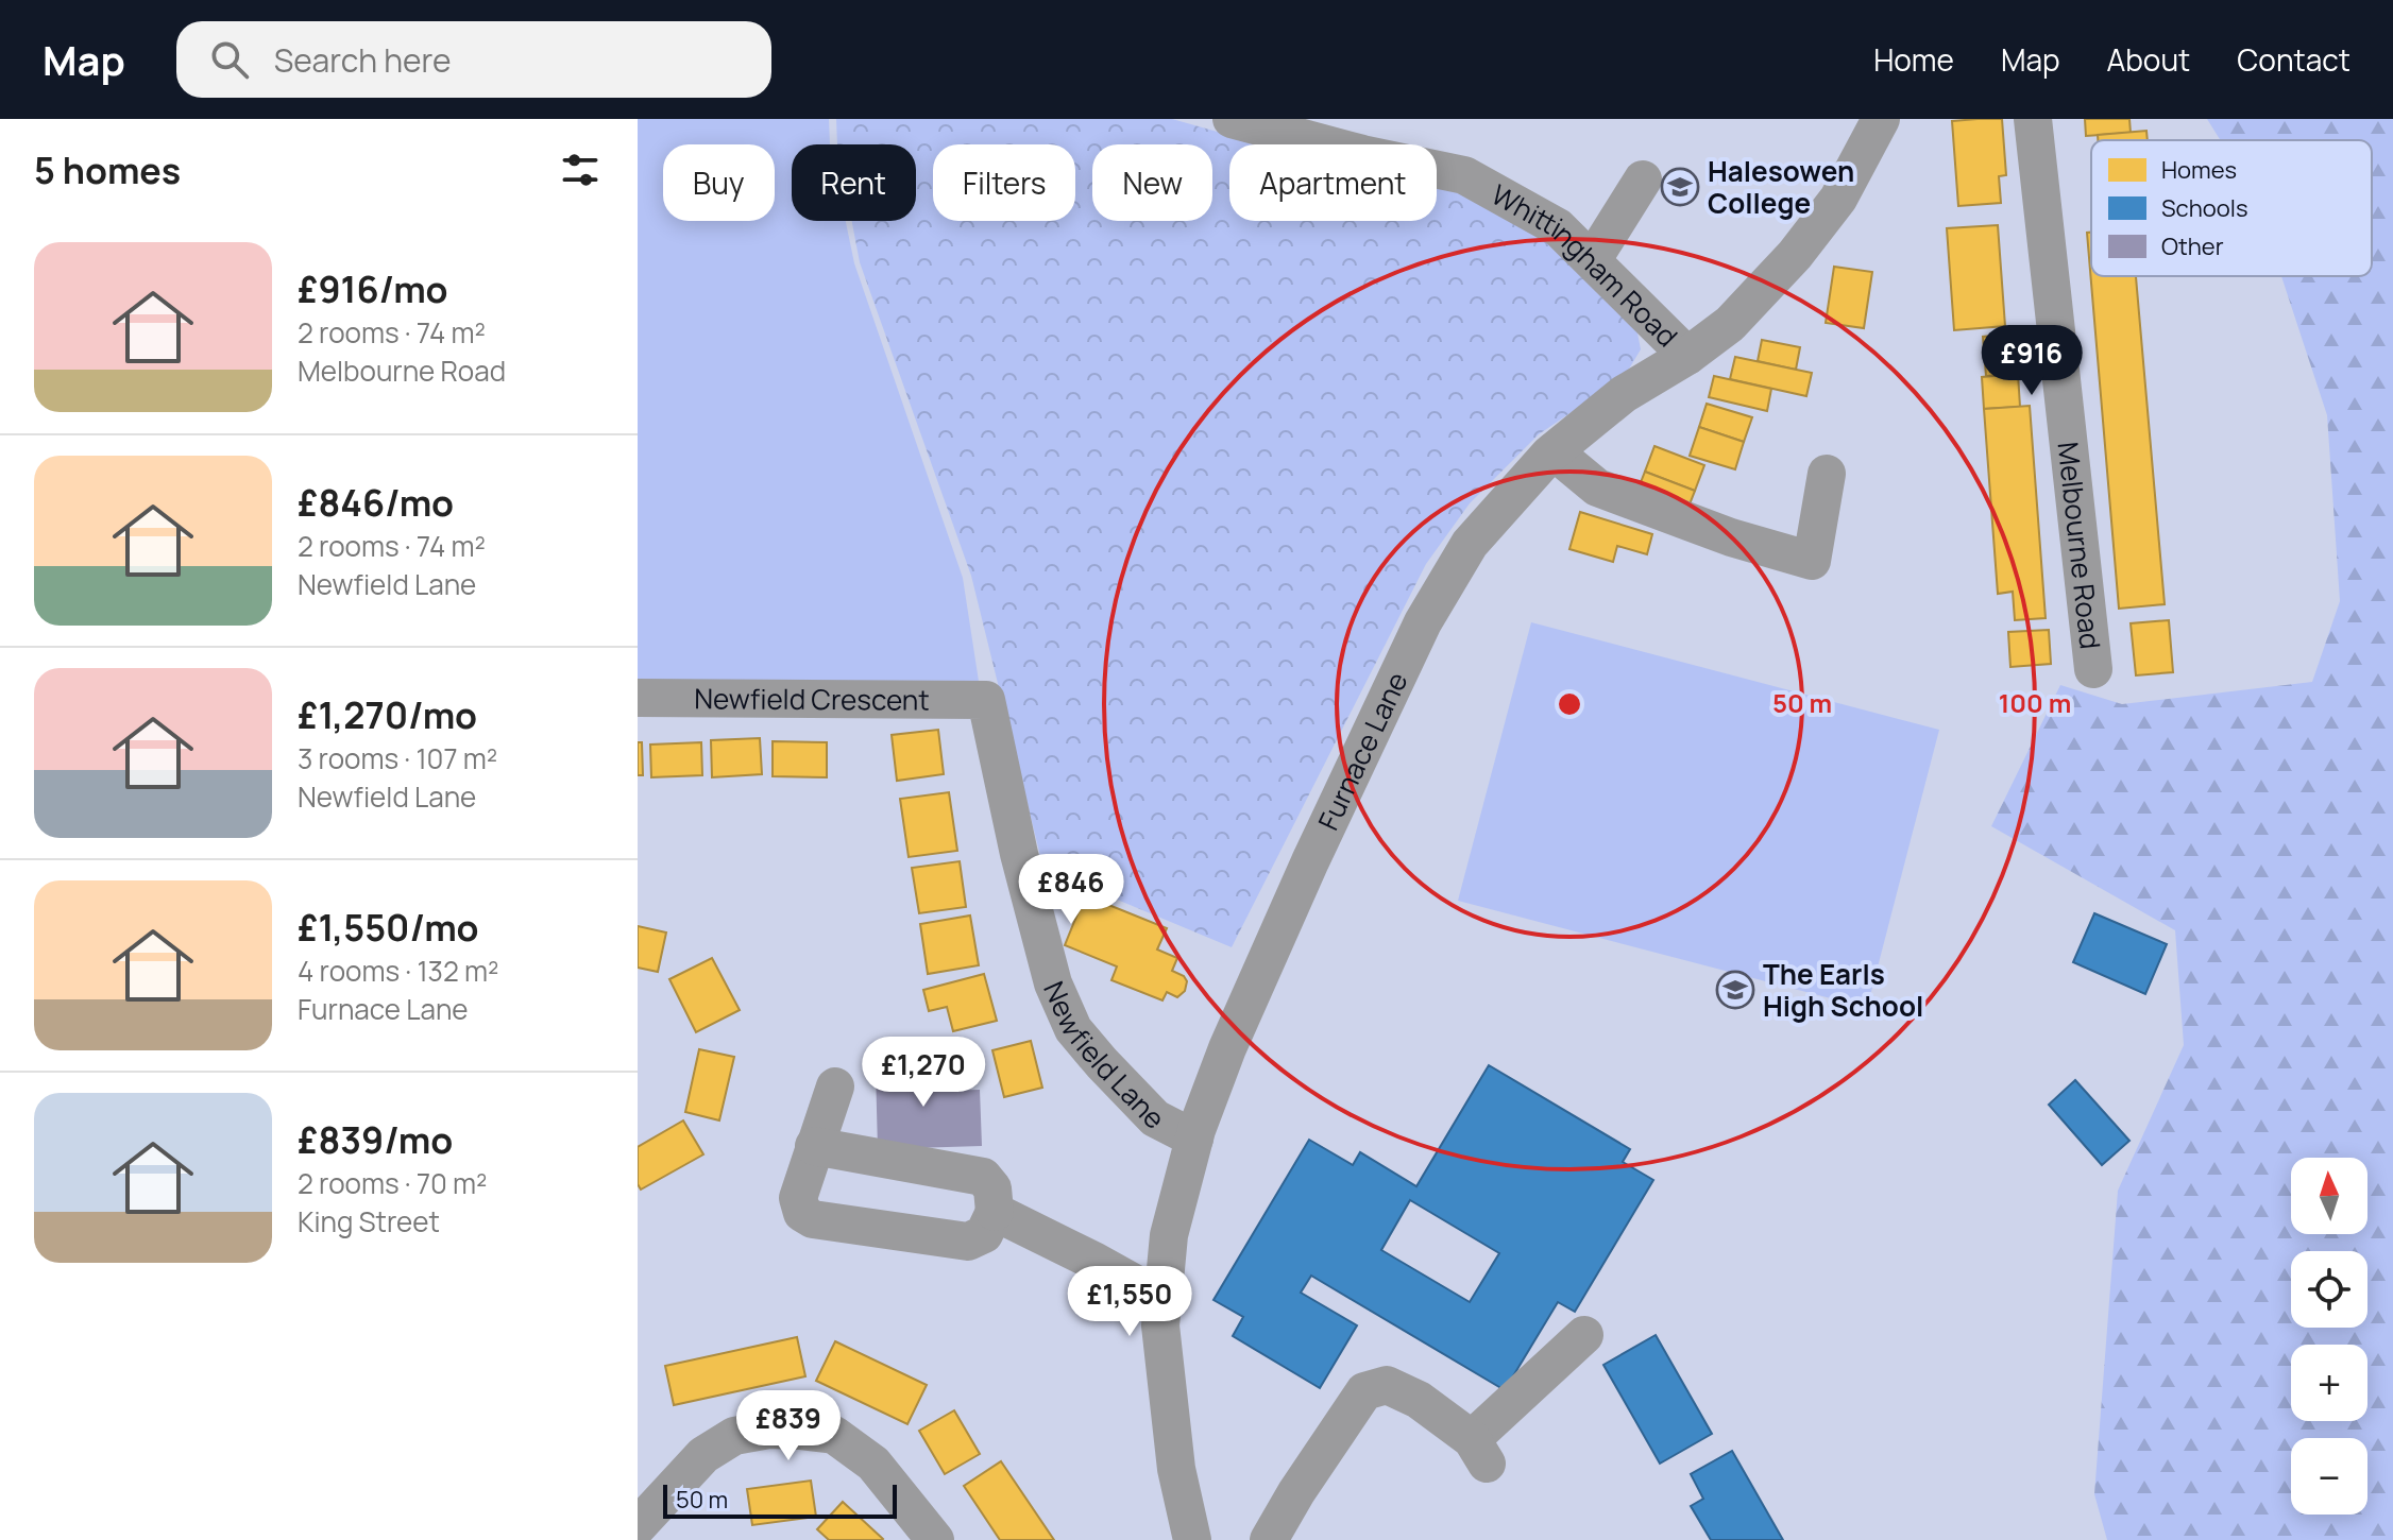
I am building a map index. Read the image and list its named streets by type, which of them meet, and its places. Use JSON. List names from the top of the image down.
{
  "streets": {
    "street": [
      "Whittingham Road",
      "Melbourne Road",
      "Newfield Crescent",
      "Furnace Lane",
      "Newfield Lane"
    ]
  },
  "crossings": [
    ["Whittingham Road", "Furnace Lane"],
    ["Newfield Crescent", "Newfield Lane"],
    ["Furnace Lane", "Newfield Lane"]
  ],
  "places": {
    "school or university": ["Halesowen College", "The Earls High School"]
  },
  "legend": ["Homes", "Schools", "Other"],
  "scale_bar": "50 m",
  "north": "top",
  "page": {
    "header": "Map",
    "search": "Search here",
    "nav": [
      "Home",
      "Map",
      "About",
      "Contact"
    ],
    "heading": "5 homes",
    "chip": [
      "Buy",
      "Rent",
      "Filters",
      "New",
      "Apartment"
    ],
    "list": [
      {
        "name": "£916/mo",
        "note": "2 rooms · 74 m² · Melbourne Road"
      },
      {
        "name": "£846/mo",
        "note": "2 rooms · 74 m² · Newfield Lane"
      },
      {
        "name": "£1,270/mo",
        "note": "3 rooms · 107 m² · Newfield Lane"
      },
      {
        "name": "£1,550/mo",
        "note": "4 rooms · 132 m² · Furnace Lane"
      },
      {
        "name": "£839/mo",
        "note": "2 rooms · 70 m² · King Street"
      }
    ],
    "price": [
      "£916",
      "£846",
      "£1,270",
      "£1,550",
      "£839"
    ],
    "map_buttons": ["+", "−"],
    "scale": "50 m"
  },
  "rings": ["50 m", "100 m"]
}
